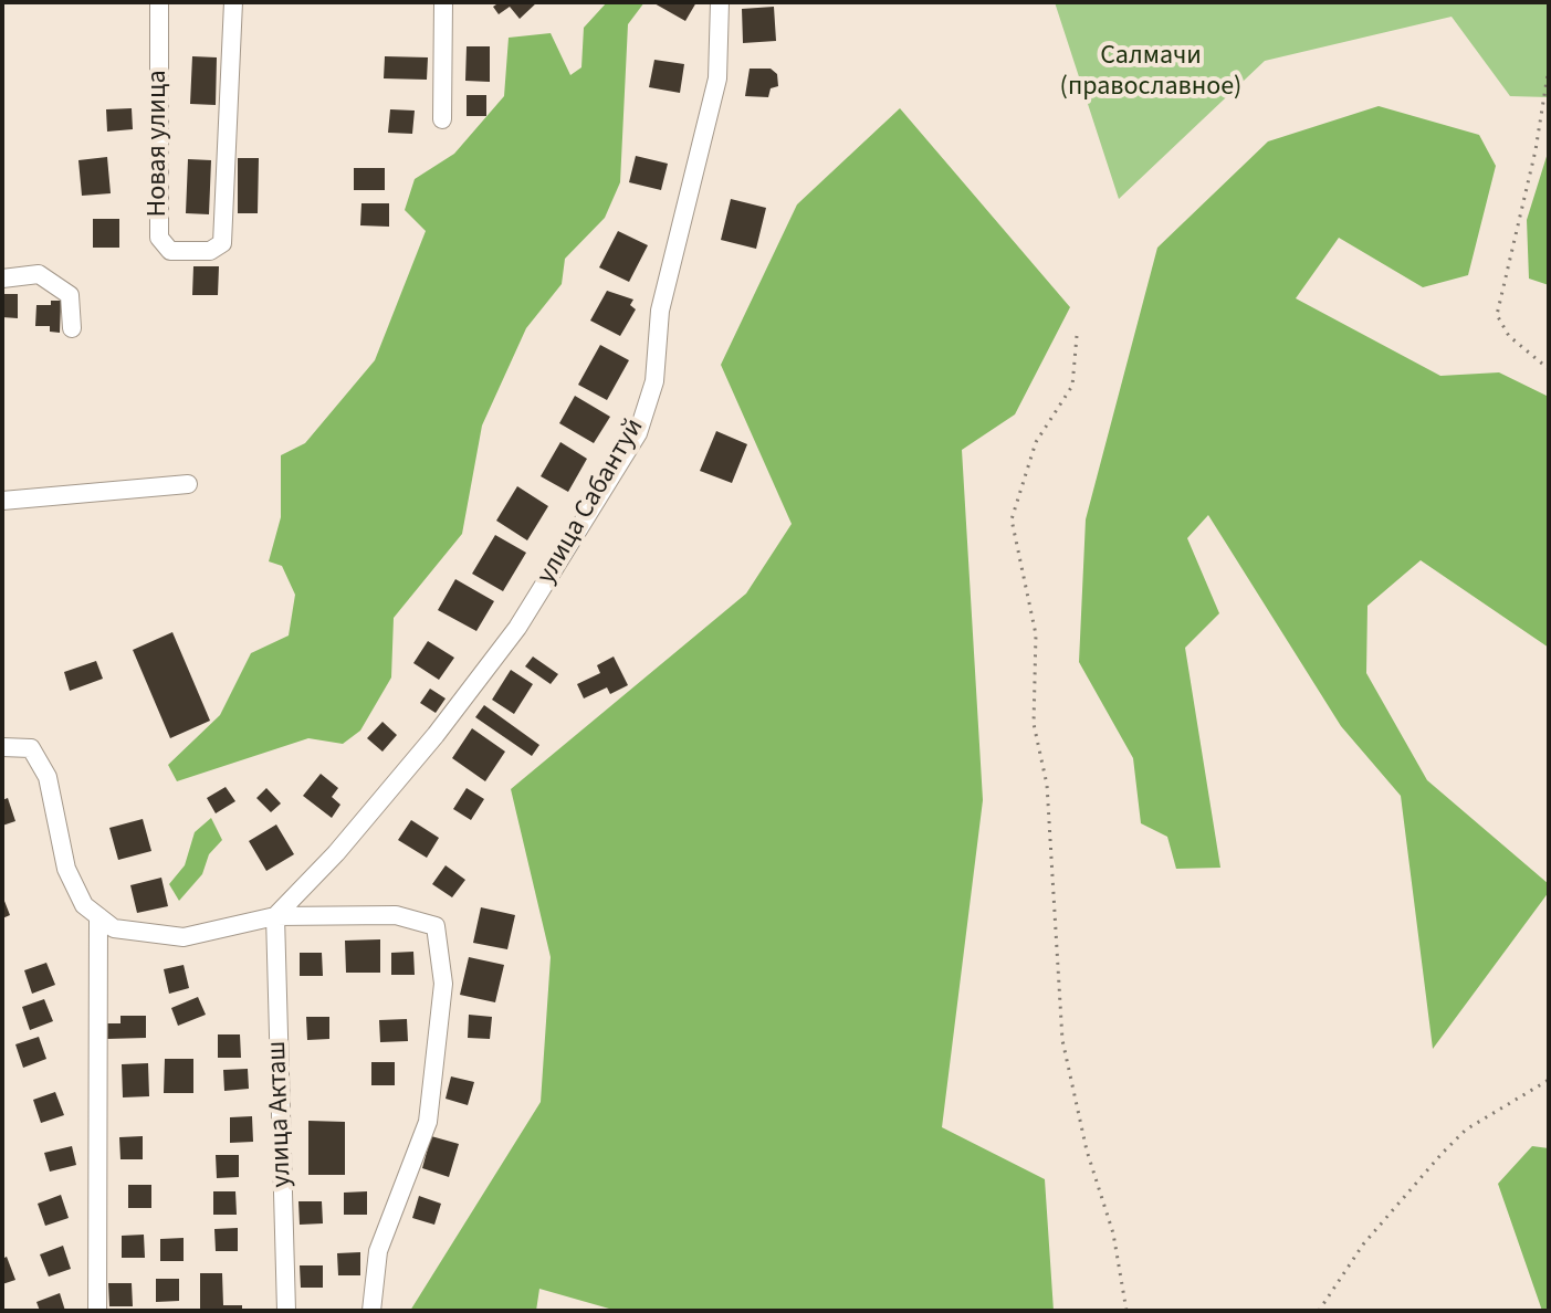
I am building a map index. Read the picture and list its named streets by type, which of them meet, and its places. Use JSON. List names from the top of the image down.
{
  "streets": {
    "street": ["Новая улица", "улица Сабантуй", "улица Акташ"]
  },
  "crossings": [
    ["улица Сабантуй", "улица Акташ"]
  ],
  "parks": ["Салмачи (православное)"]
}
